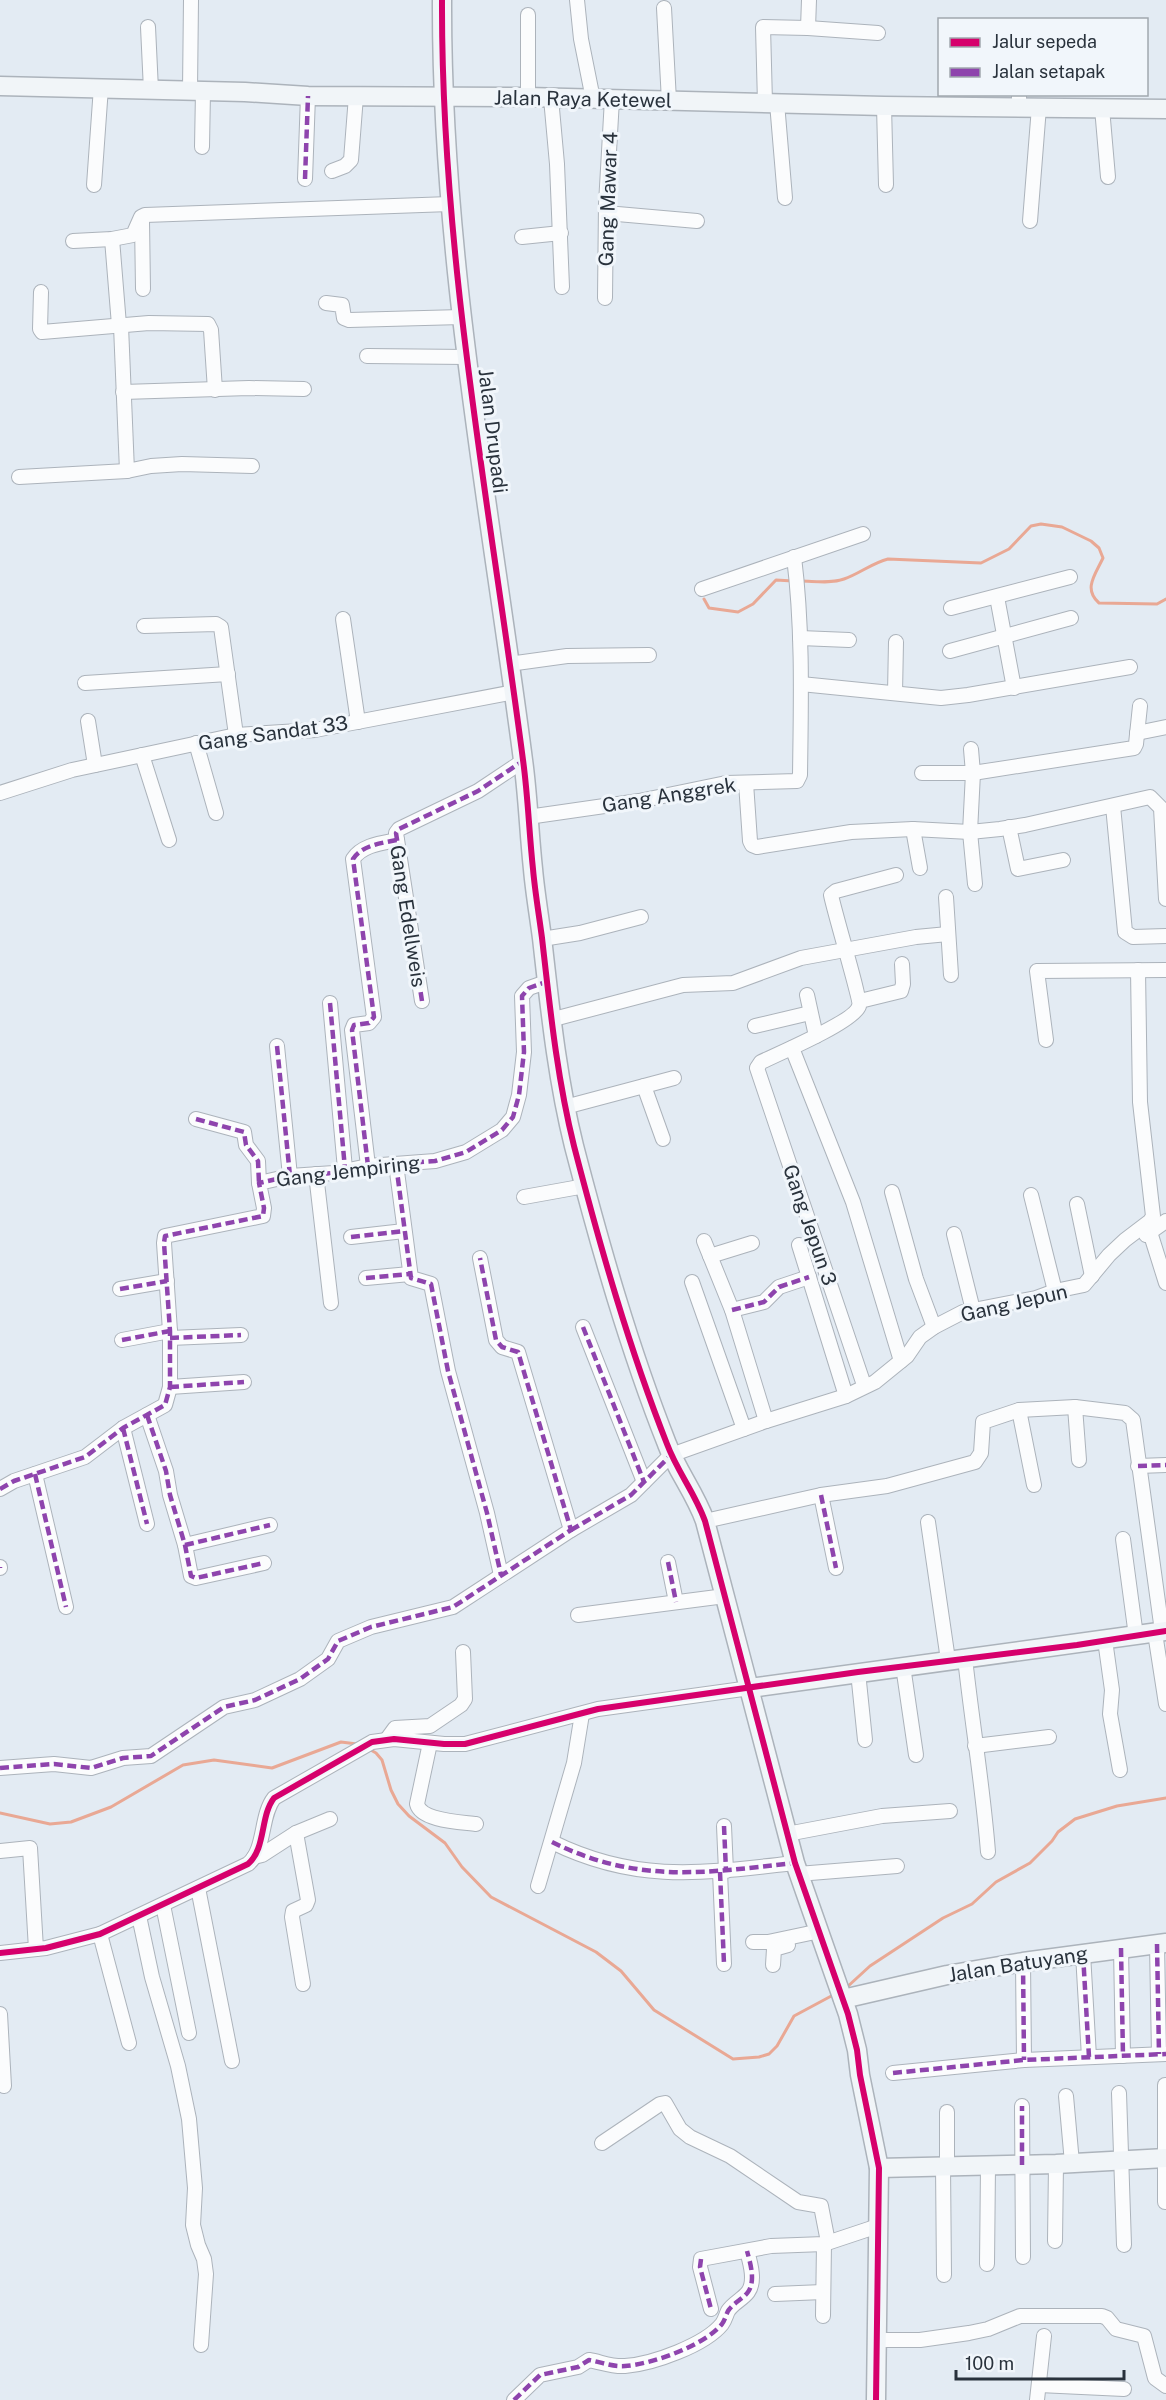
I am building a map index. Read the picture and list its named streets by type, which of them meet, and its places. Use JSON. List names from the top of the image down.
{
  "streets": {
    "street": [
      "Jalan Raya Ketewel",
      "Gang Mawar 4",
      "Jalan Drupadi",
      "Gang Sandat 33",
      "Gang Anggrek",
      "Gang Edellweis",
      "Gang Jempiring",
      "Gang Jepun 3",
      "Gang Jepun",
      "Jalan Batuyang"
    ]
  },
  "crossings": [
    ["Jalan Raya Ketewel", "Gang Mawar 4"],
    ["Jalan Raya Ketewel", "Jalan Drupadi"],
    ["Jalan Drupadi", "Gang Sandat 33"],
    ["Jalan Drupadi", "Gang Anggrek"],
    ["Jalan Drupadi", "Gang Edellweis"],
    ["Jalan Drupadi", "Gang Jempiring"],
    ["Jalan Drupadi", "Gang Jepun"],
    ["Jalan Drupadi", "Jalan Batuyang"],
    ["Gang Jepun 3", "Gang Jepun"]
  ],
  "legend": ["Jalur sepeda", "Jalan setapak"],
  "scale_bar": "100 m"
}
